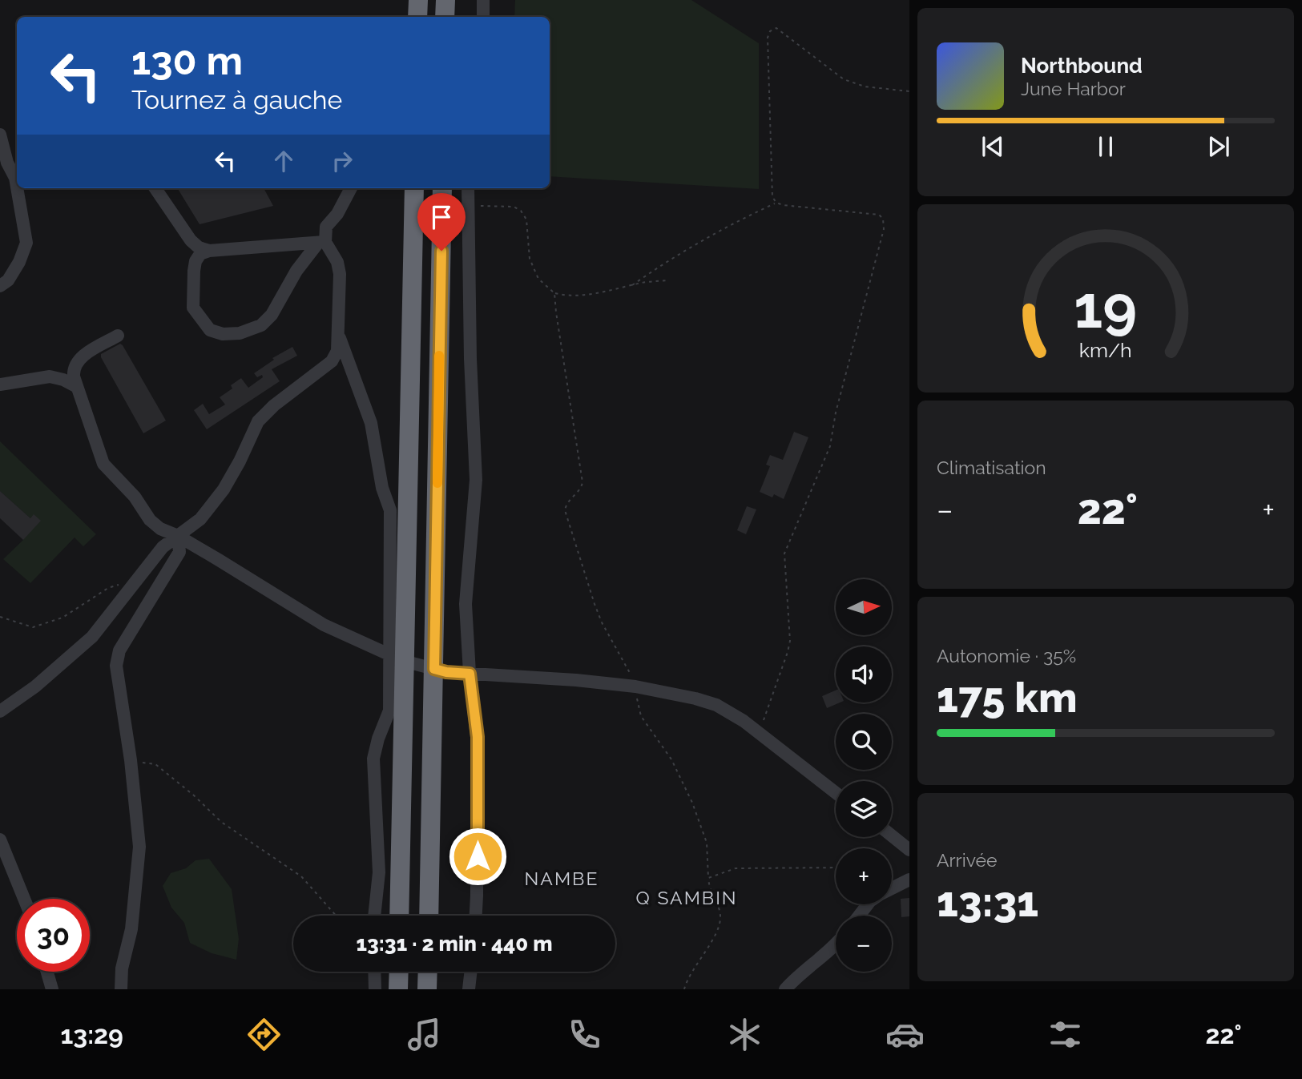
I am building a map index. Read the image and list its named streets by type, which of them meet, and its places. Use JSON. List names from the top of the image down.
{
  "districts": ["NAMBE", "Q SAMBIN"],
  "north": "right",
  "page": {
    "turn": ["130 m", "Tournez à gauche"],
    "song": ["Northbound", "June Harbor"],
    "tile": [
      "Climatisation",
      ["Autonomie · 35%", "175 km"],
      ["Arrivée", "13:31"]
    ],
    "heat": ["−", "22°", "+"],
    "map_buttons": ["+", "−"],
    "limit": "30",
    "trip": "13:31 · 2 min · 440 m",
    "tabs": ["13:29", "22°"],
    "gauge": ["19", "km/h"]
  }
}
